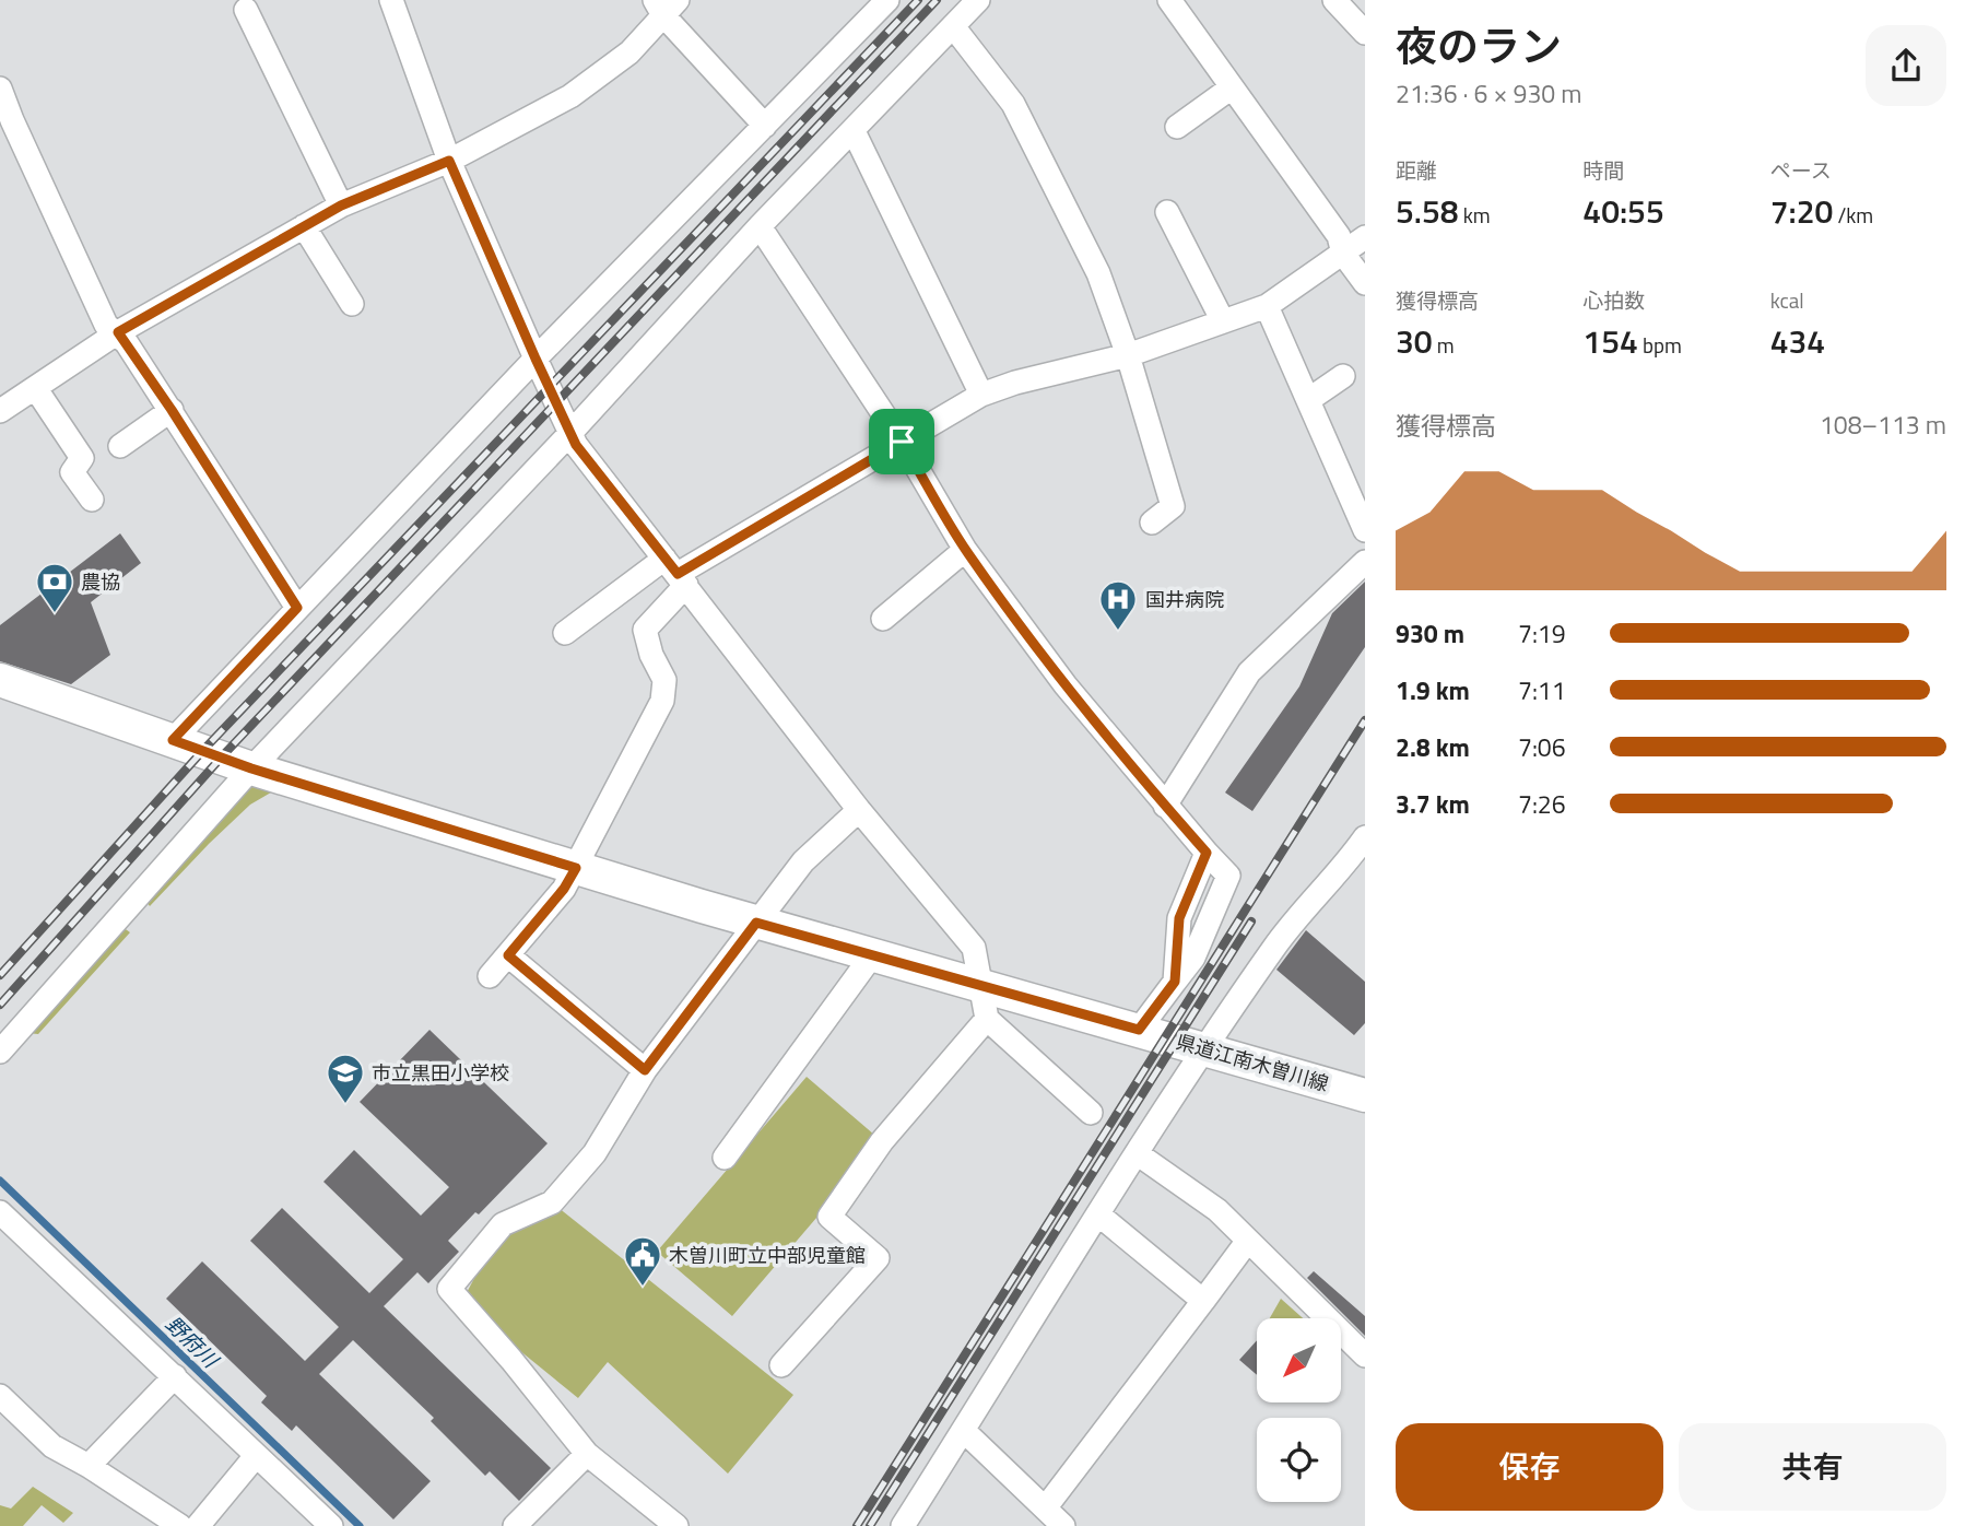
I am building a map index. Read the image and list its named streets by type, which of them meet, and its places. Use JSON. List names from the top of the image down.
{
  "streets": {
    "main road": ["県道江南木曽川線"]
  },
  "water": ["野府川"],
  "places": {
    "bank": ["農協"],
    "hospital": ["国井病院"],
    "school or university": ["市立黒田小学校"],
    "public building": ["木曽川町立中部児童館"]
  },
  "north": "bottom left",
  "page": {
    "heading": ["夜のラン", "21:36 · 6 × 930 m"],
    "stats": [
      ["距離", "5.58 km"],
      ["時間", "40:55"],
      ["ペース", "7:20 /km"],
      ["獲得標高", "30 m"],
      ["心拍数", "154 bpm"],
      ["kcal", "434"]
    ],
    "chart": ["獲得標高", "108–113 m"],
    "list": [
      {
        "name": "930 m",
        "note": "7:19"
      },
      {
        "name": "1.9 km",
        "note": "7:11"
      },
      {
        "name": "2.8 km",
        "note": "7:06"
      },
      {
        "name": "3.7 km",
        "note": "7:26"
      }
    ],
    "buttons": ["保存", "共有"]
  }
}
